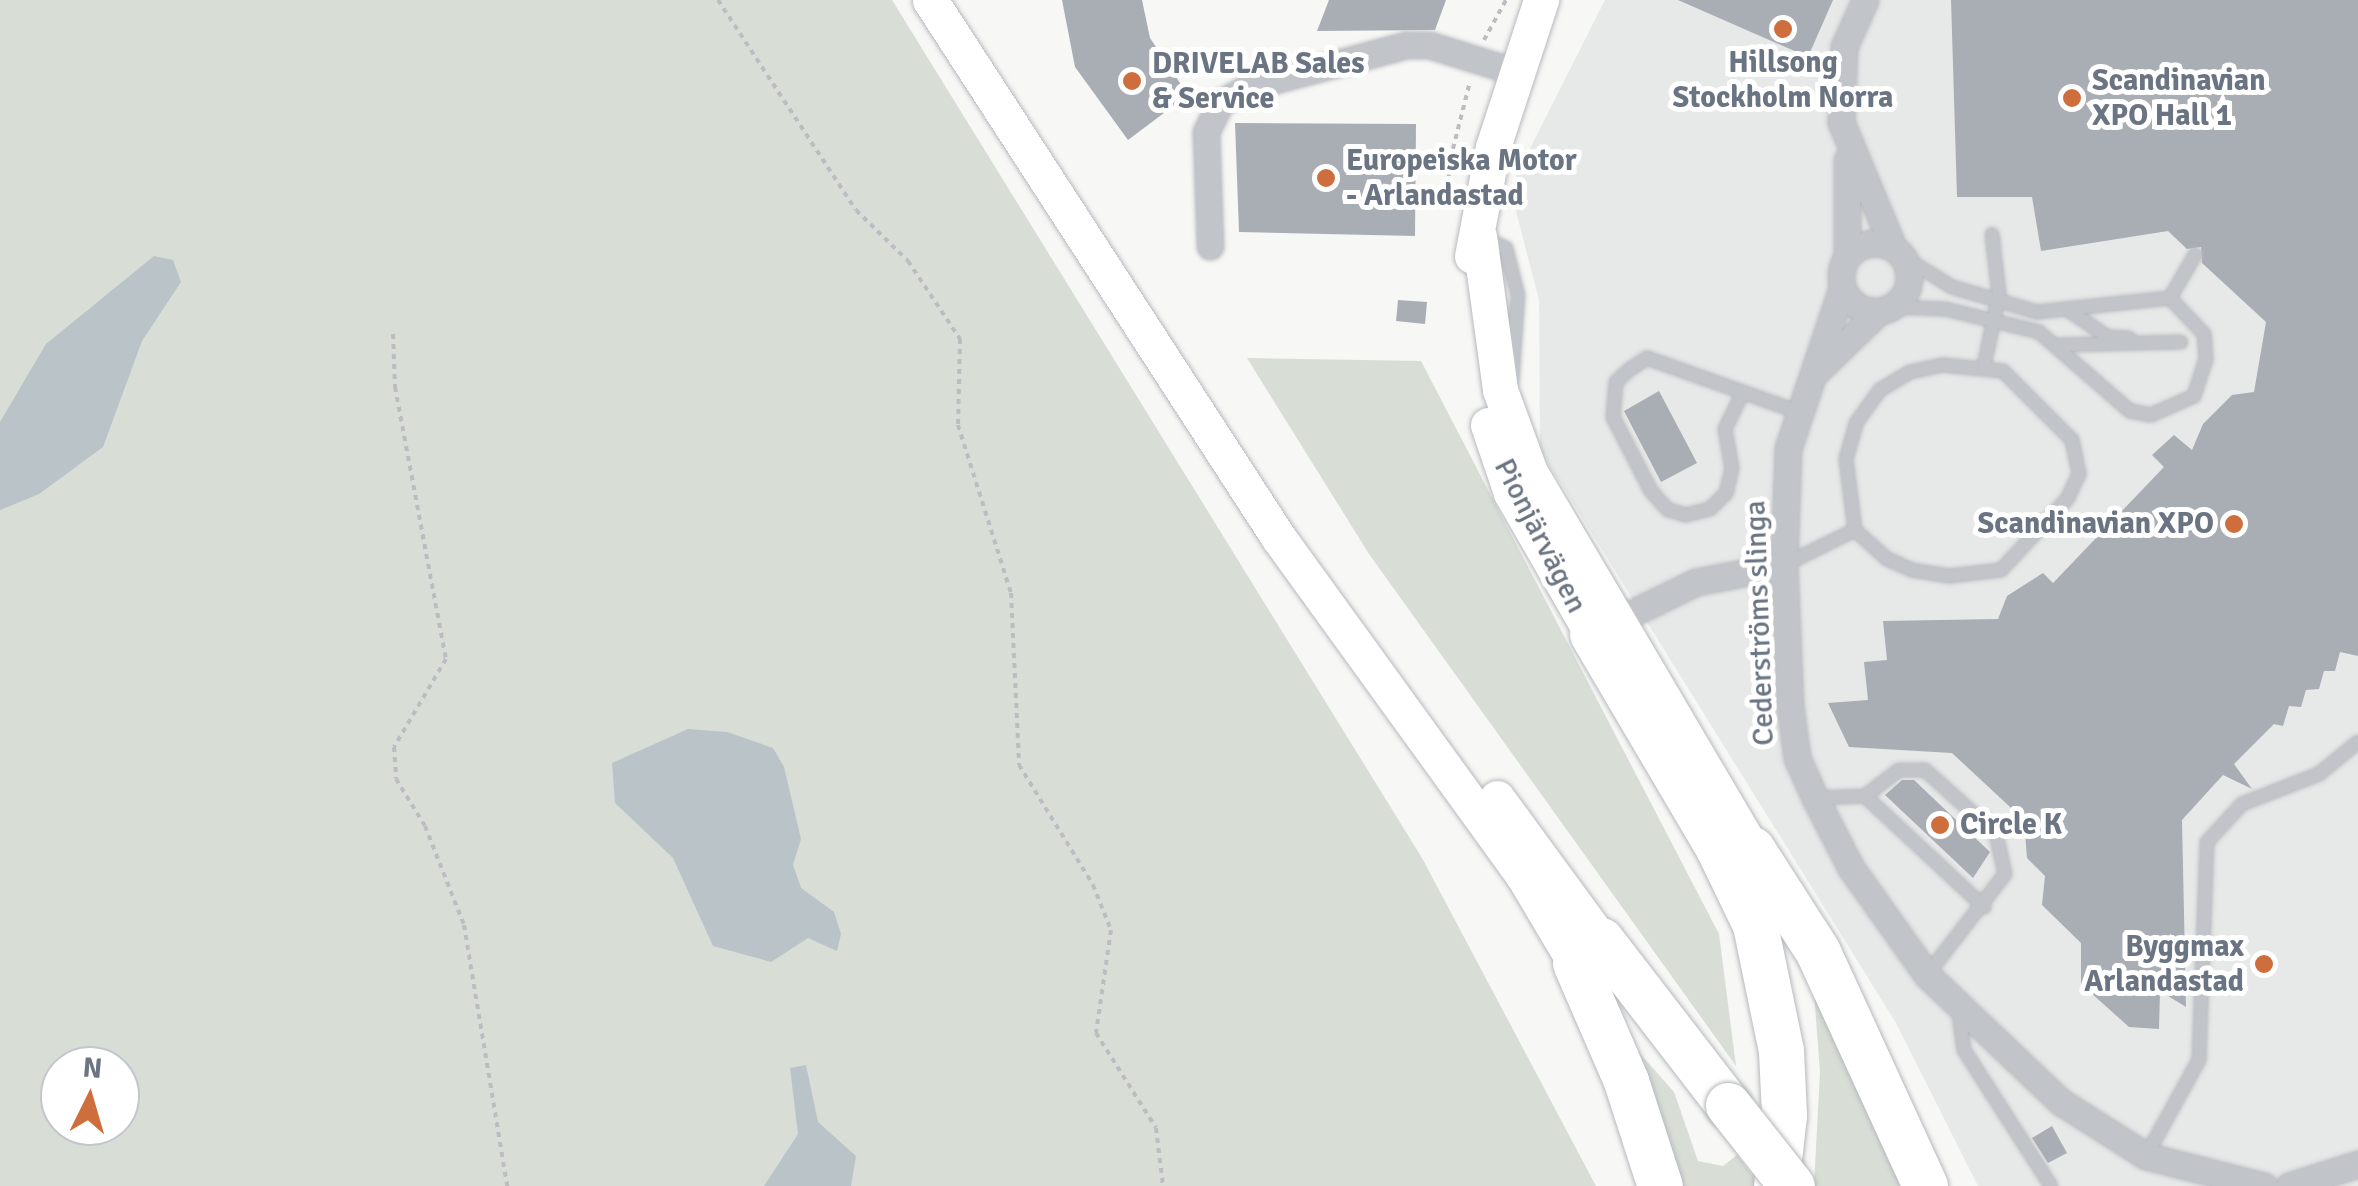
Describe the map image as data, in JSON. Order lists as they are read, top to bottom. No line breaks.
{"streets":{"main road":["Pionjärvägen"],"street":["Cederströms slinga"]},"crossings":[["Pionjärvägen","Cederströms slinga"]],"places":["Hillsong Stockholm Norra","DRIVELAB Sales & Service","Scandinavian XPO Hall 1","Europeiska Motor - Arlandastad","Scandinavian XPO","Circle K","Byggmax Arlandastad"],"north":"top"}
